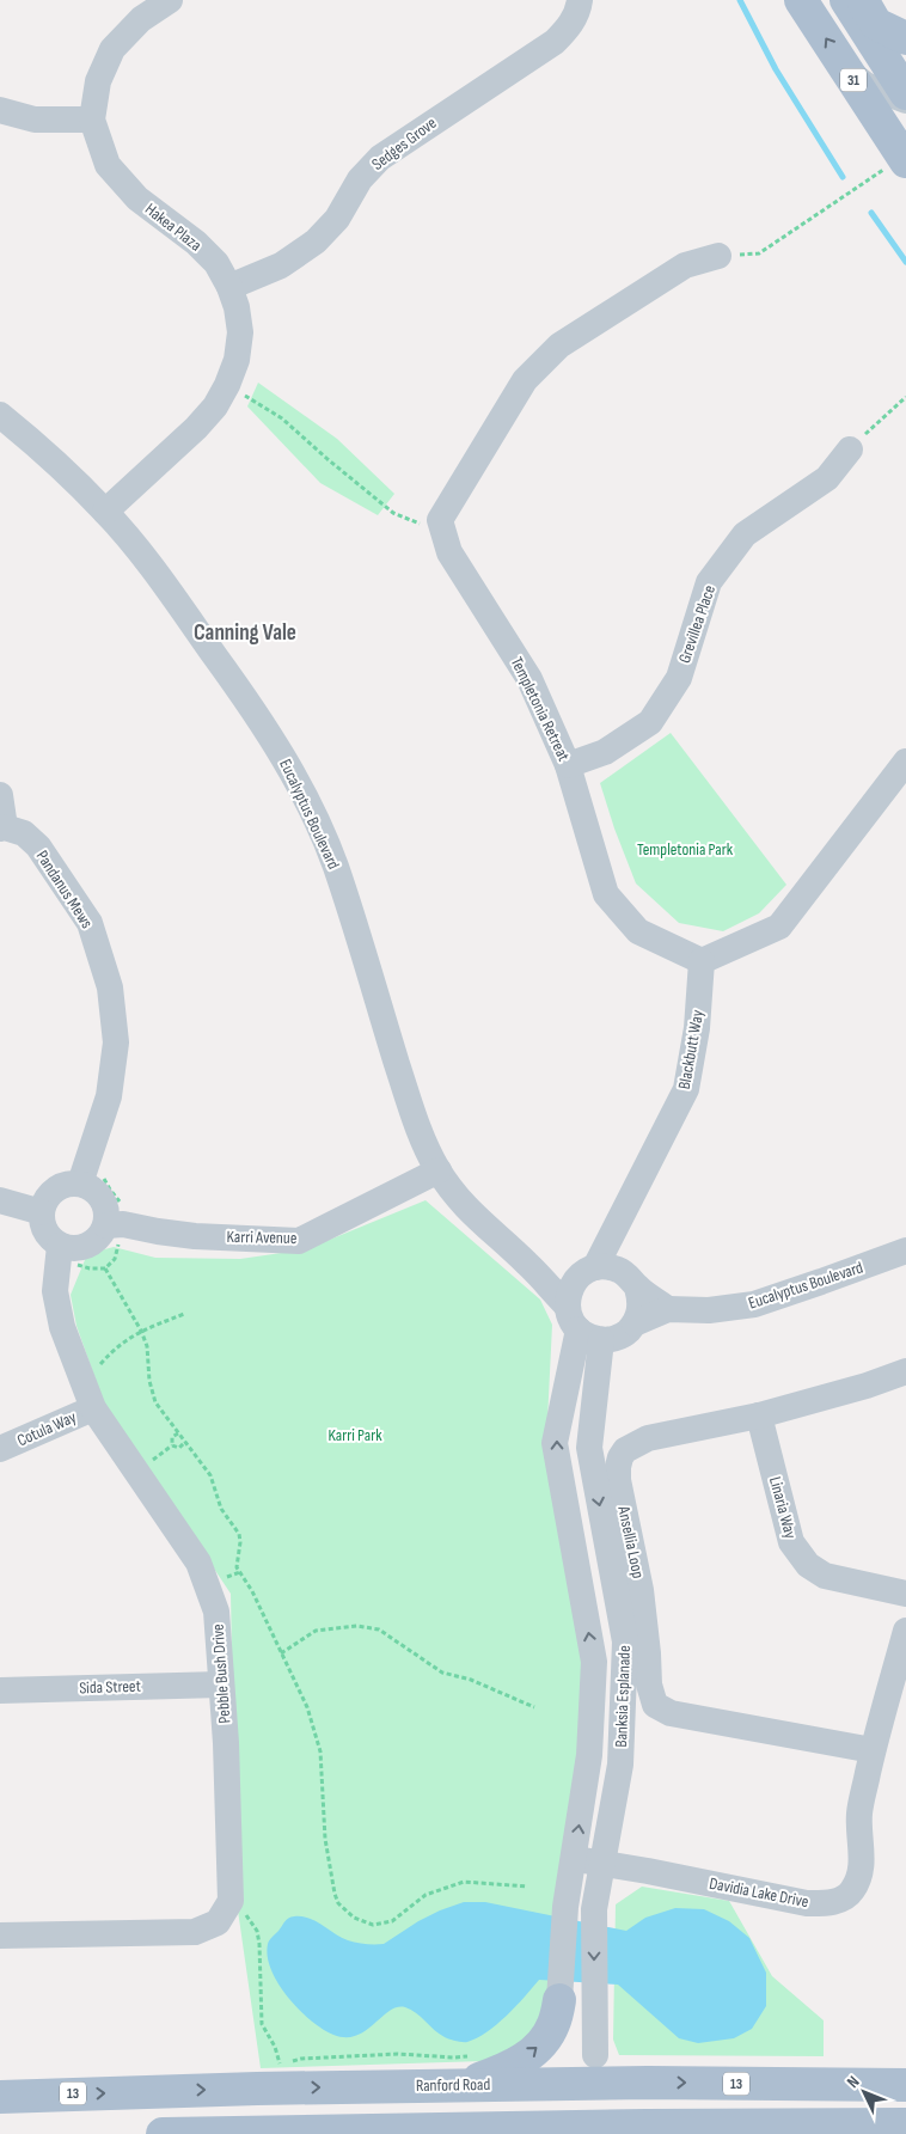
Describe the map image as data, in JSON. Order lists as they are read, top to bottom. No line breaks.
{"streets":{"main road":["31","13","Ranford Road"],"street":["Sedges Grove","Hakea Plaza","Grevillea Place","Templetonia Retreat","Eucalyptus Boulevard","Pandanus Mews","Blackbutt Way","Karri Avenue","Cotula Way","Linaria Way","Ansellia Loop","Pebble Bush Drive","Sida Street","Banksia Esplanade","Davidia Lake Drive"]},"crossings":[["Sedges Grove","Hakea Plaza"],["Hakea Plaza","Eucalyptus Boulevard"],["Grevillea Place","Templetonia Retreat"],["Templetonia Retreat","Blackbutt Way"],["Eucalyptus Boulevard","Blackbutt Way"],["Eucalyptus Boulevard","Karri Avenue"],["Eucalyptus Boulevard","Banksia Esplanade"],["Pandanus Mews","Karri Avenue"],["Pandanus Mews","Pebble Bush Drive"],["Blackbutt Way","Banksia Esplanade"],["Karri Avenue","Pebble Bush Drive"],["Cotula Way","Pebble Bush Drive"],["Linaria Way","Ansellia Loop"],["Ansellia Loop","Davidia Lake Drive"],["Pebble Bush Drive","Sida Street"],["Banksia Esplanade","Davidia Lake Drive"],["Banksia Esplanade","13"],["Banksia Esplanade","Ranford Road"],["13","Ranford Road"]],"districts":["Canning Vale"],"parks":["Templetonia Park","Karri Park"],"north":"top left"}
